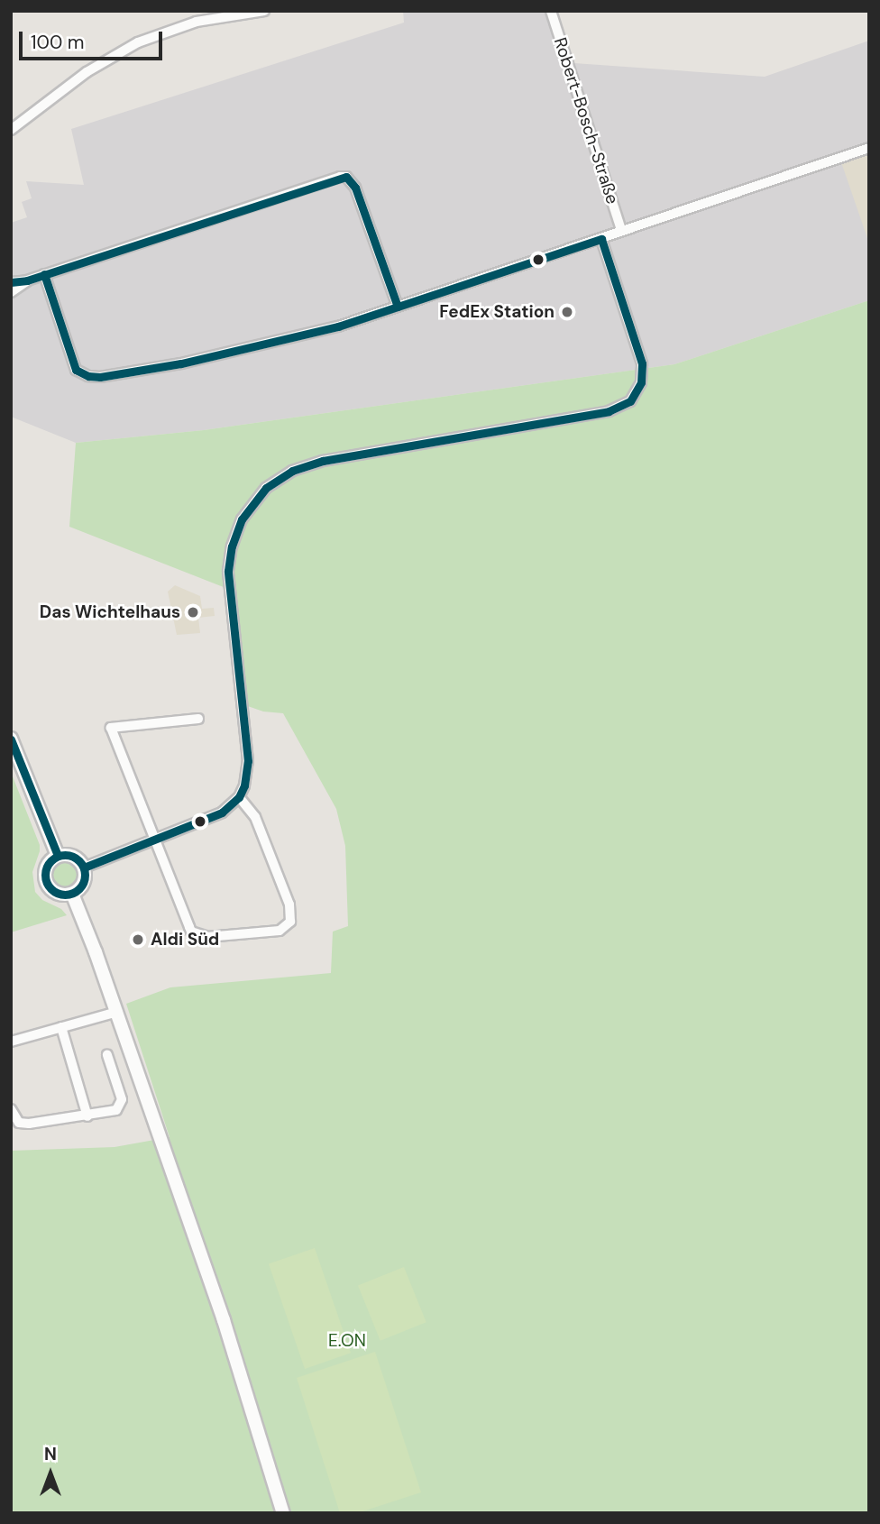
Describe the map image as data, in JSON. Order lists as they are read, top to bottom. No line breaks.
{"streets":{"street":["Robert-Bosch-Straße"]},"parks":["E.ON"],"places":["FedEx Station","Das Wichtelhaus","Aldi Süd"],"scale_bar":"100 m","north":"top"}
